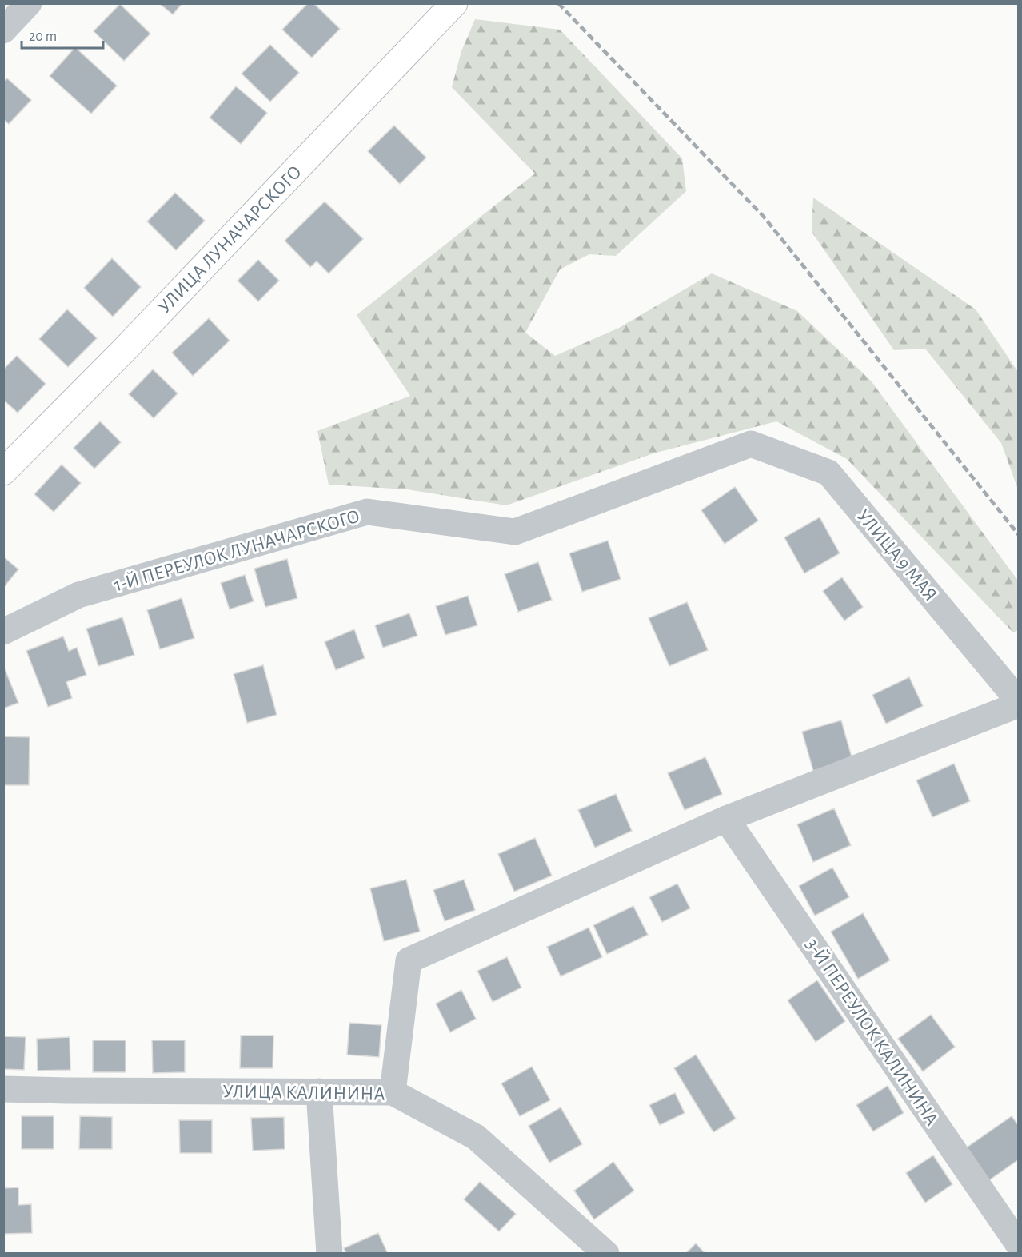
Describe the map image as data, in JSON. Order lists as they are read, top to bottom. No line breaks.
{"streets":{"main road":["УЛИЦА ЛУНАЧАРСКОГО"],"street":["1-Й ПЕРЕУЛОК ЛУНАЧАРСКОГО","УЛИЦА 9 МАЯ","3-Й ПЕРЕУЛОК КАЛИНИНА","УЛИЦА КАЛИНИНА"]},"crossings":[["1-Й ПЕРЕУЛОК ЛУНАЧАРСКОГО","УЛИЦА 9 МАЯ"]],"scale_bar":"20 m"}
